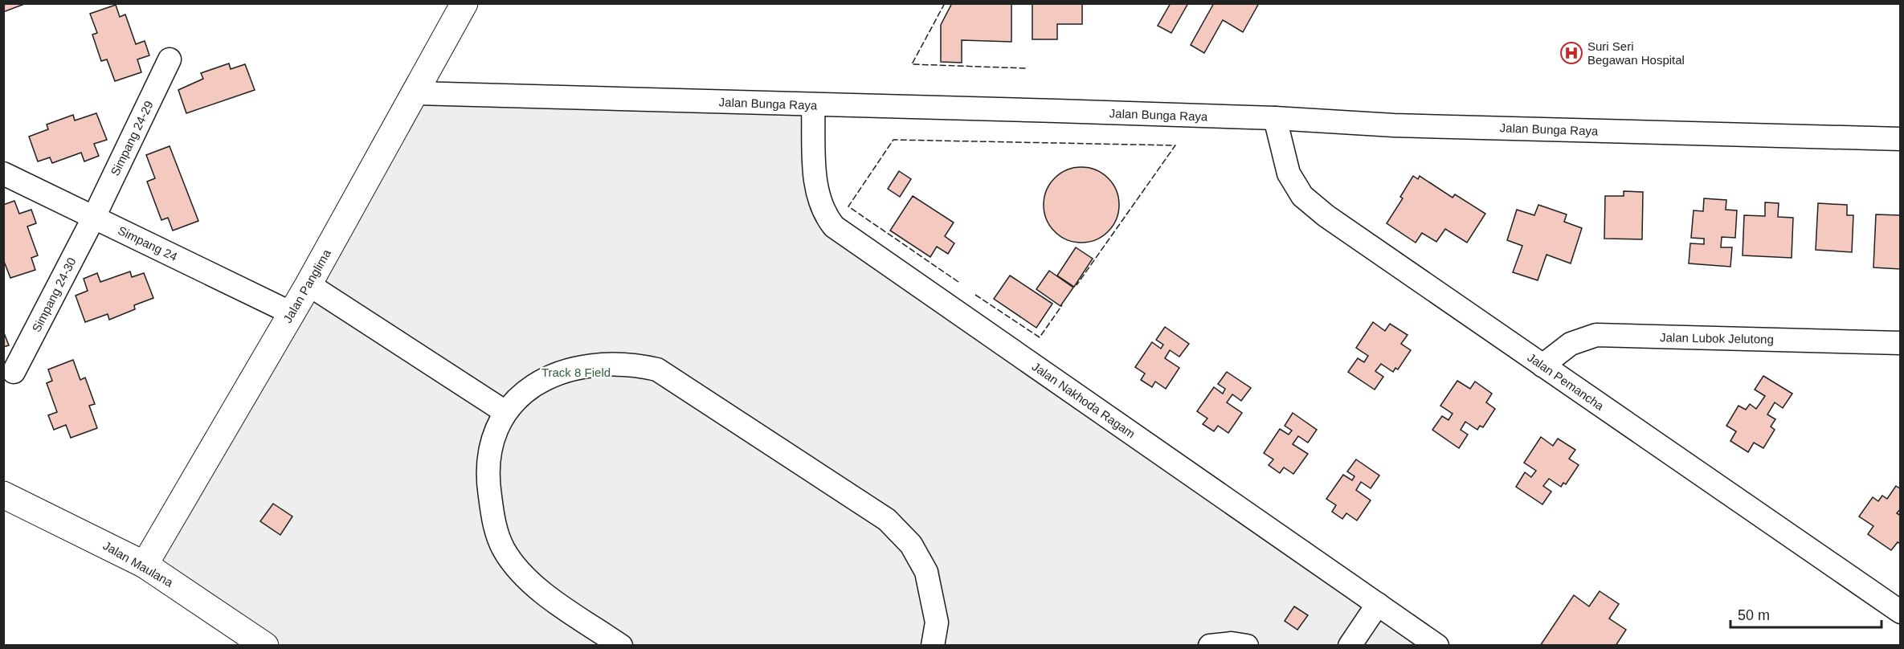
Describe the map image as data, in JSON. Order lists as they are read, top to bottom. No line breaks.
{"streets":{"main road":["Jalan Panglima","Jalan Maulana"],"street":["Jalan Bunga Raya","Simpang 24-29","Simpang 24","Simpang 24-30","Jalan Lubok Jelutong","Jalan Pemancha","Jalan Nakhoda Ragam"]},"crossings":[["Jalan Bunga Raya","Jalan Panglima"],["Jalan Bunga Raya","Jalan Pemancha"],["Jalan Bunga Raya","Jalan Nakhoda Ragam"],["Simpang 24-29","Simpang 24"],["Simpang 24-29","Simpang 24-30"],["Simpang 24","Jalan Panglima"],["Simpang 24","Simpang 24-30"],["Jalan Panglima","Jalan Maulana"],["Jalan Lubok Jelutong","Jalan Pemancha"]],"parks":["Track 8 Field"],"places":{"hospital":["Suri Seri Begawan Hospital"]},"scale_bar":"50 m"}
